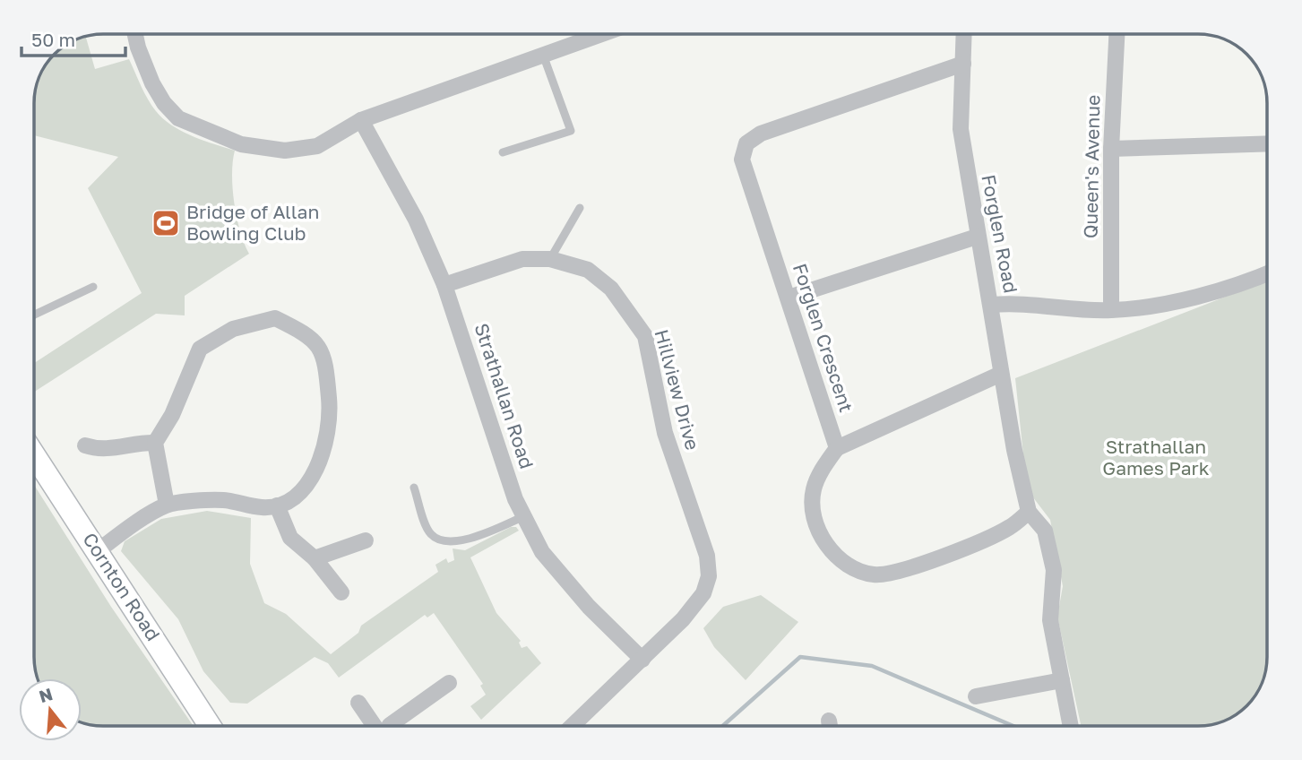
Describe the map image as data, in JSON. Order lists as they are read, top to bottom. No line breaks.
{"streets":{"main road":["Cornton Road"],"street":["Queen's Avenue","Forglen Road","Forglen Crescent","Hillview Drive","Strathallan Road"]},"crossings":[["Forglen Road","Forglen Crescent"],["Hillview Drive","Strathallan Road"]],"parks":["Strathallan Games Park"],"places":{"sports":["Bridge of Allan Bowling Club"]},"scale_bar":"50 m","north":"top"}
